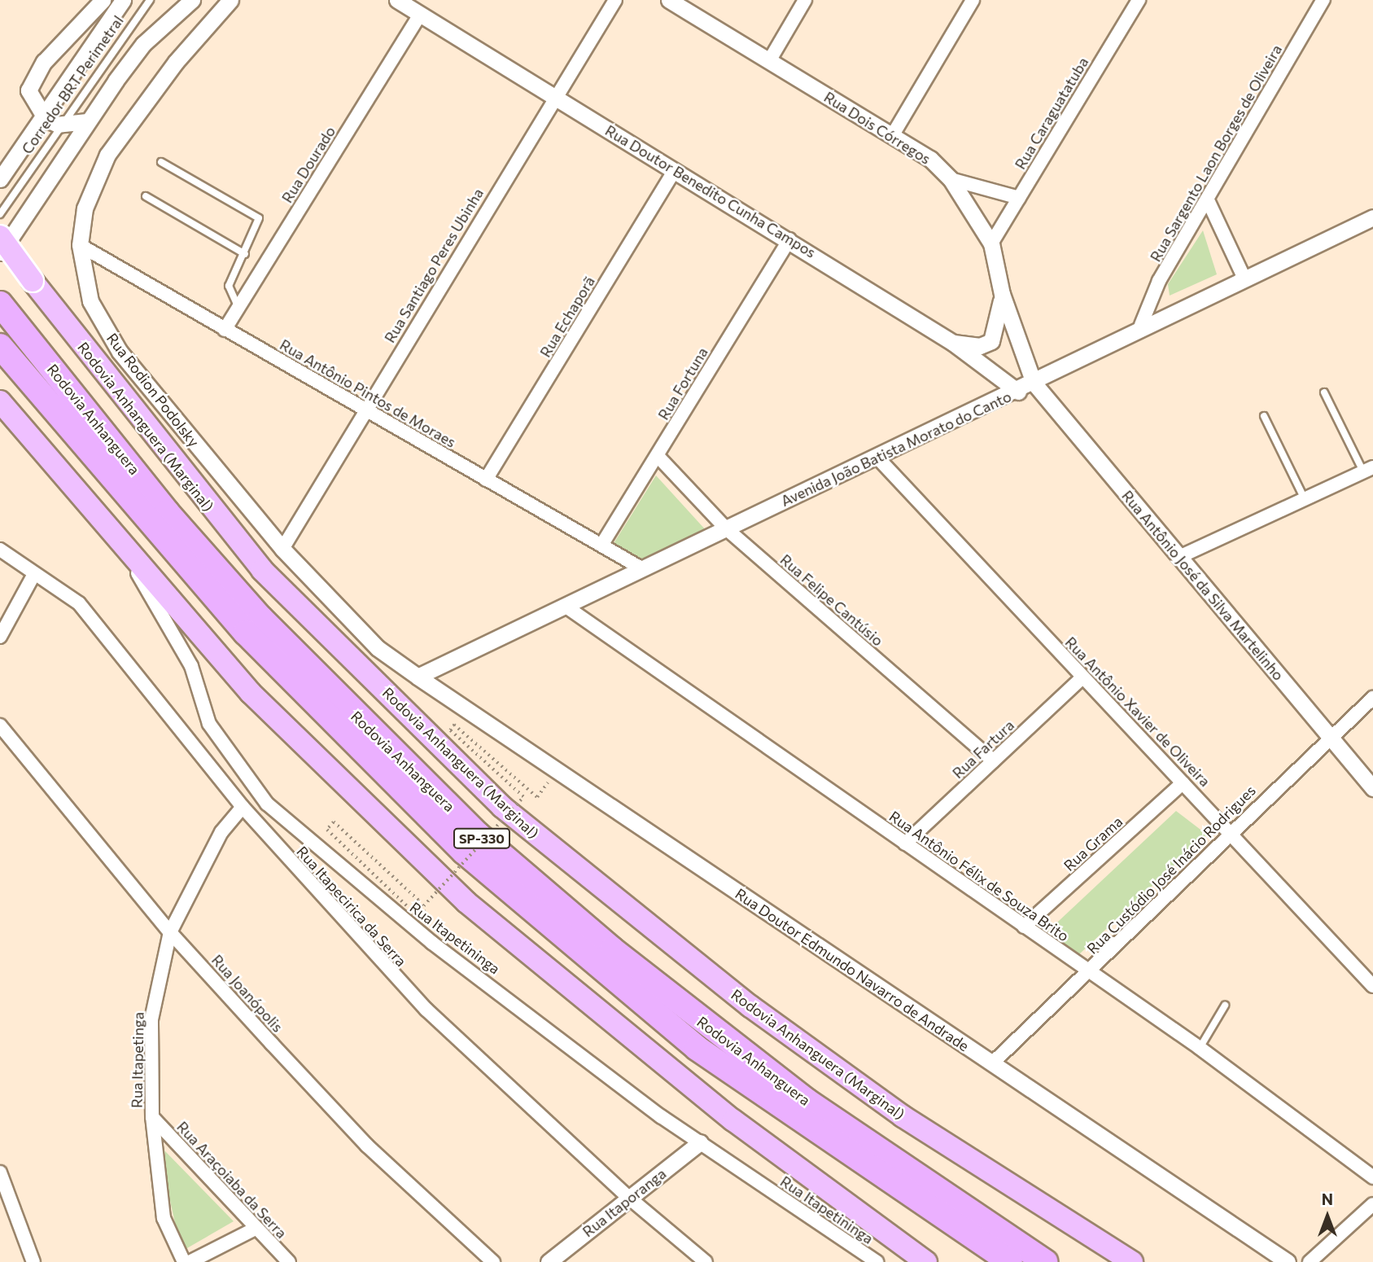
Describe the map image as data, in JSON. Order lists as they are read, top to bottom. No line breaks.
{"streets":{"highway":["Rodovia Anhanguera","Rodovia Anhanguera (Marginal)","SP-330"],"street":["Rua Caraguatatuba","Rua Dois Córregos","Rua Sargento Laon Borges de Oliveira","Rua Dourado","Rua Doutor Benedito Cunha Campos","Rua Santiago Peres Ubinha","Rua Echaporã","Rua Fortuna","Rua Rodion Podolsky","Rua Antônio Pintos de Moraes","Avenida João Batista Morato do Canto","Rua Antônio José da Silva Martelinho","Rua Felipe Cantúsio","Rua Antônio Xavier de Oliveira","Rua Fartura","Rua Grama","Rua Custódio José Inácio Rodrigues","Rua Antônio Félix de Souza Brito","Rua Itapecirica da Serra","Rua Itapetininga","Rua Doutor Edmundo Navarro de Andrade","Rua Joanópolis","Rua Itapetinga","Rua Araçoiaba da Serra","Rua Itaporanga"],"lane":["Corredor BRT Perimetral"]},"crossings":[["Rua Caraguatatuba","Rua Dois Córregos"],["Rua Dois Córregos","Avenida João Batista Morato do Canto"],["Rua Dois Córregos","Rua Antônio José da Silva Martelinho"],["Rua Sargento Laon Borges de Oliveira","Avenida João Batista Morato do Canto"],["Rua Dourado","Rua Doutor Benedito Cunha Campos"],["Rua Dourado","Rua Antônio Pintos de Moraes"],["Rua Doutor Benedito Cunha Campos","Rua Santiago Peres Ubinha"],["Rua Doutor Benedito Cunha Campos","Rua Echaporã"],["Rua Doutor Benedito Cunha Campos","Rua Fortuna"],["Rua Doutor Benedito Cunha Campos","Avenida João Batista Morato do Canto"],["Rua Santiago Peres Ubinha","Rua Rodion Podolsky"],["Rua Santiago Peres Ubinha","Rua Antônio Pintos de Moraes"],["Rua Echaporã","Rua Antônio Pintos de Moraes"],["Rua Fortuna","Rua Antônio Pintos de Moraes"],["Rua Fortuna","Rua Felipe Cantúsio"],["Rua Rodion Podolsky","Rua Antônio Pintos de Moraes"],["Rua Rodion Podolsky","Avenida João Batista Morato do Canto"],["Rua Rodion Podolsky","Rua Doutor Edmundo Navarro de Andrade"],["Rua Antônio Pintos de Moraes","Avenida João Batista Morato do Canto"],["Avenida João Batista Morato do Canto","Rua Antônio José da Silva Martelinho"],["Avenida João Batista Morato do Canto","Rua Felipe Cantúsio"],["Avenida João Batista Morato do Canto","Rua Antônio Xavier de Oliveira"],["Avenida João Batista Morato do Canto","Rua Antônio Félix de Souza Brito"],["Avenida João Batista Morato do Canto","Rua Doutor Edmundo Navarro de Andrade"],["Rua Antônio José da Silva Martelinho","Rua Custódio José Inácio Rodrigues"],["Rua Felipe Cantúsio","Rua Fartura"],["Rua Antônio Xavier de Oliveira","Rua Fartura"],["Rua Antônio Xavier de Oliveira","Rua Grama"],["Rua Antônio Xavier de Oliveira","Rua Custódio José Inácio Rodrigues"],["Rua Fartura","Rua Antônio Félix de Souza Brito"],["Rua Grama","Rua Antônio Félix de Souza Brito"],["Rua Custódio José Inácio Rodrigues","Rua Antônio Félix de Souza Brito"],["Rua Custódio José Inácio Rodrigues","Rua Doutor Edmundo Navarro de Andrade"],["Rua Itapecirica da Serra","Rua Itapetinga"],["Rua Itapecirica da Serra","Rua Itaporanga"],["Rua Itapetininga","Rua Itaporanga"],["Rua Joanópolis","Rua Itapetinga"],["Rua Itapetinga","Rua Araçoiaba da Serra"]],"north":"top"}
